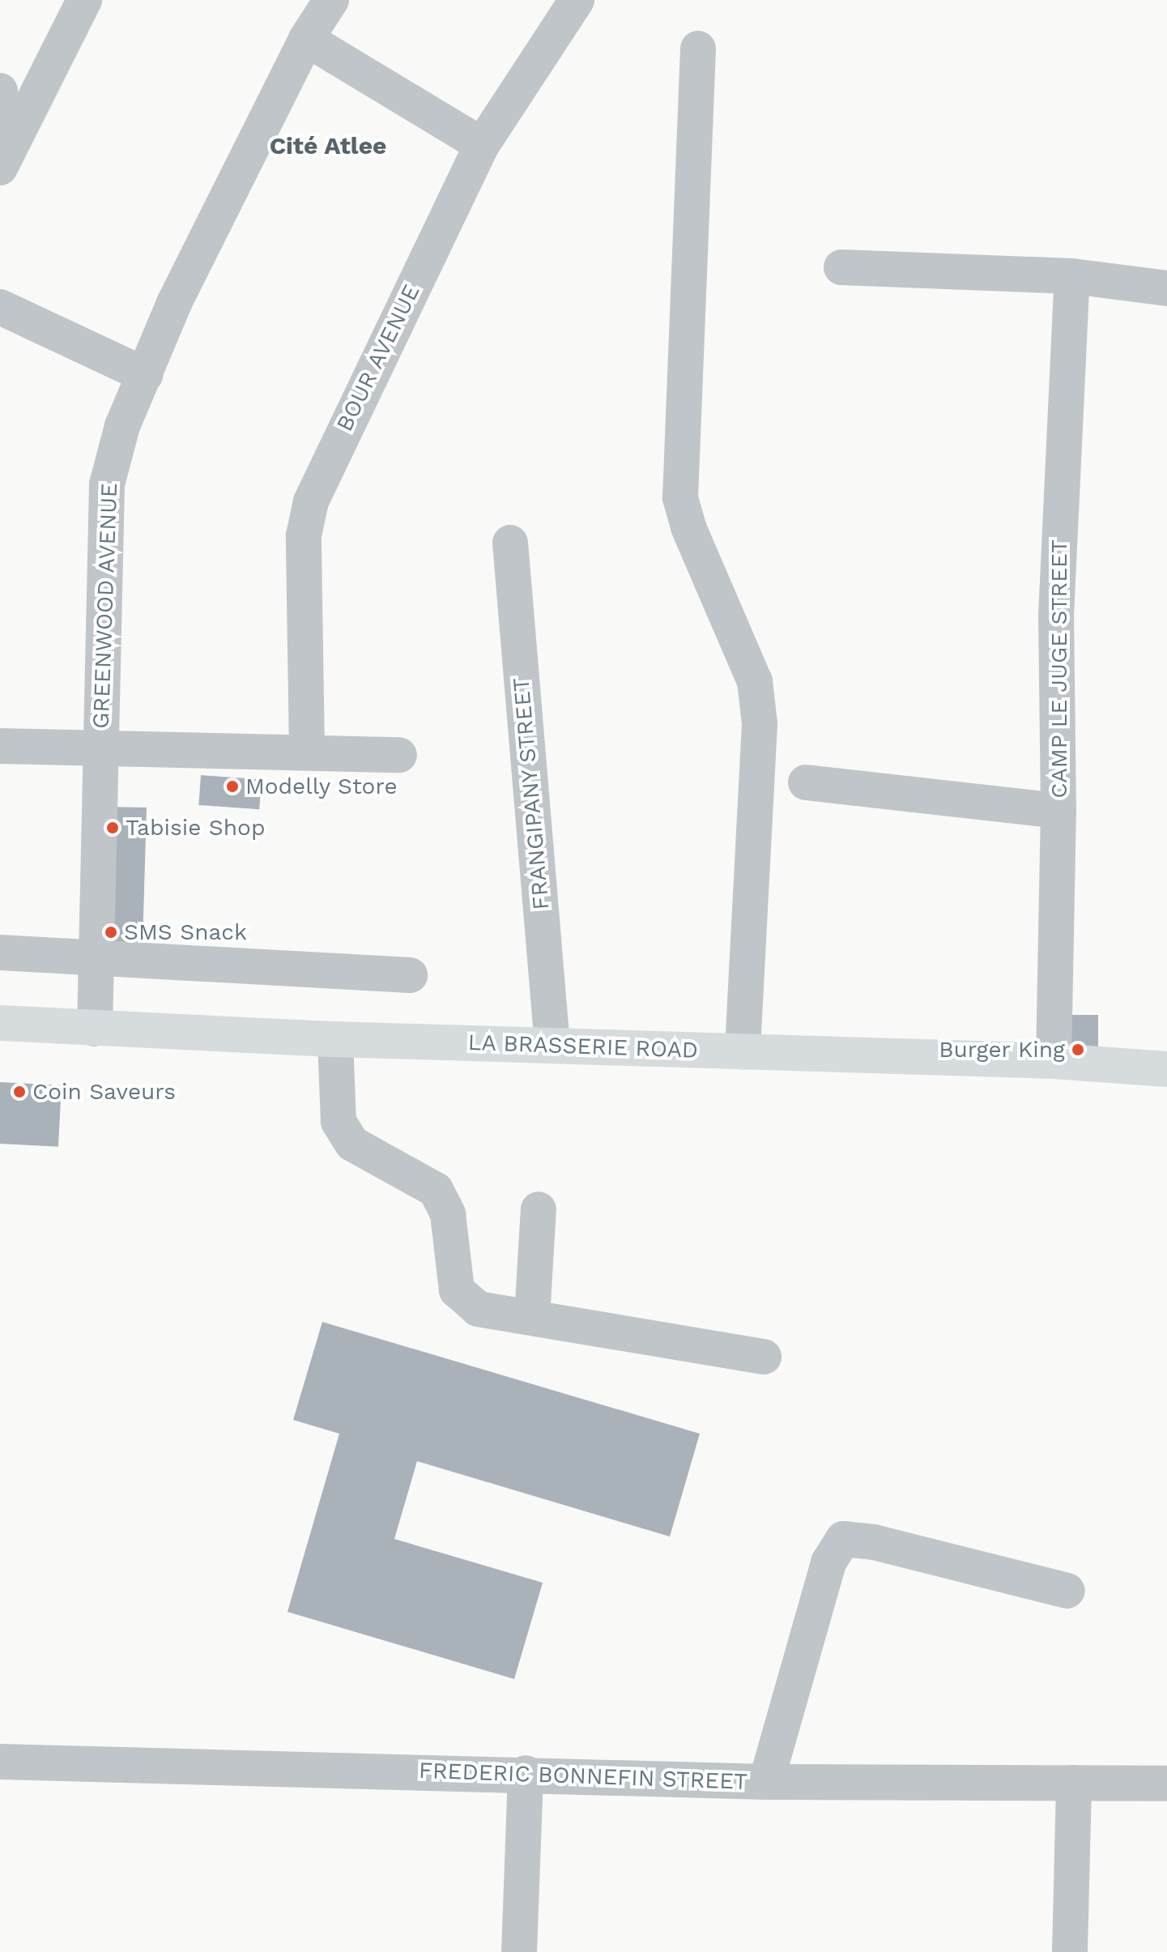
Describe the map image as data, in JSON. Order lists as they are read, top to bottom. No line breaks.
{"streets":{"main road":["LA BRASSERIE ROAD"],"street":["BOUR AVENUE","GREENWOOD AVENUE","CAMP LE JUGE STREET","FRANGIPANY STREET","FREDERIC BONNEFIN STREET"]},"crossings":[["GREENWOOD AVENUE","LA BRASSERIE ROAD"],["CAMP LE JUGE STREET","LA BRASSERIE ROAD"],["FRANGIPANY STREET","LA BRASSERIE ROAD"]],"districts":["Cité Atlee"],"places":["Modelly Store","Tabisie Shop","SMS Snack","Burger King","Coin Saveurs"]}
